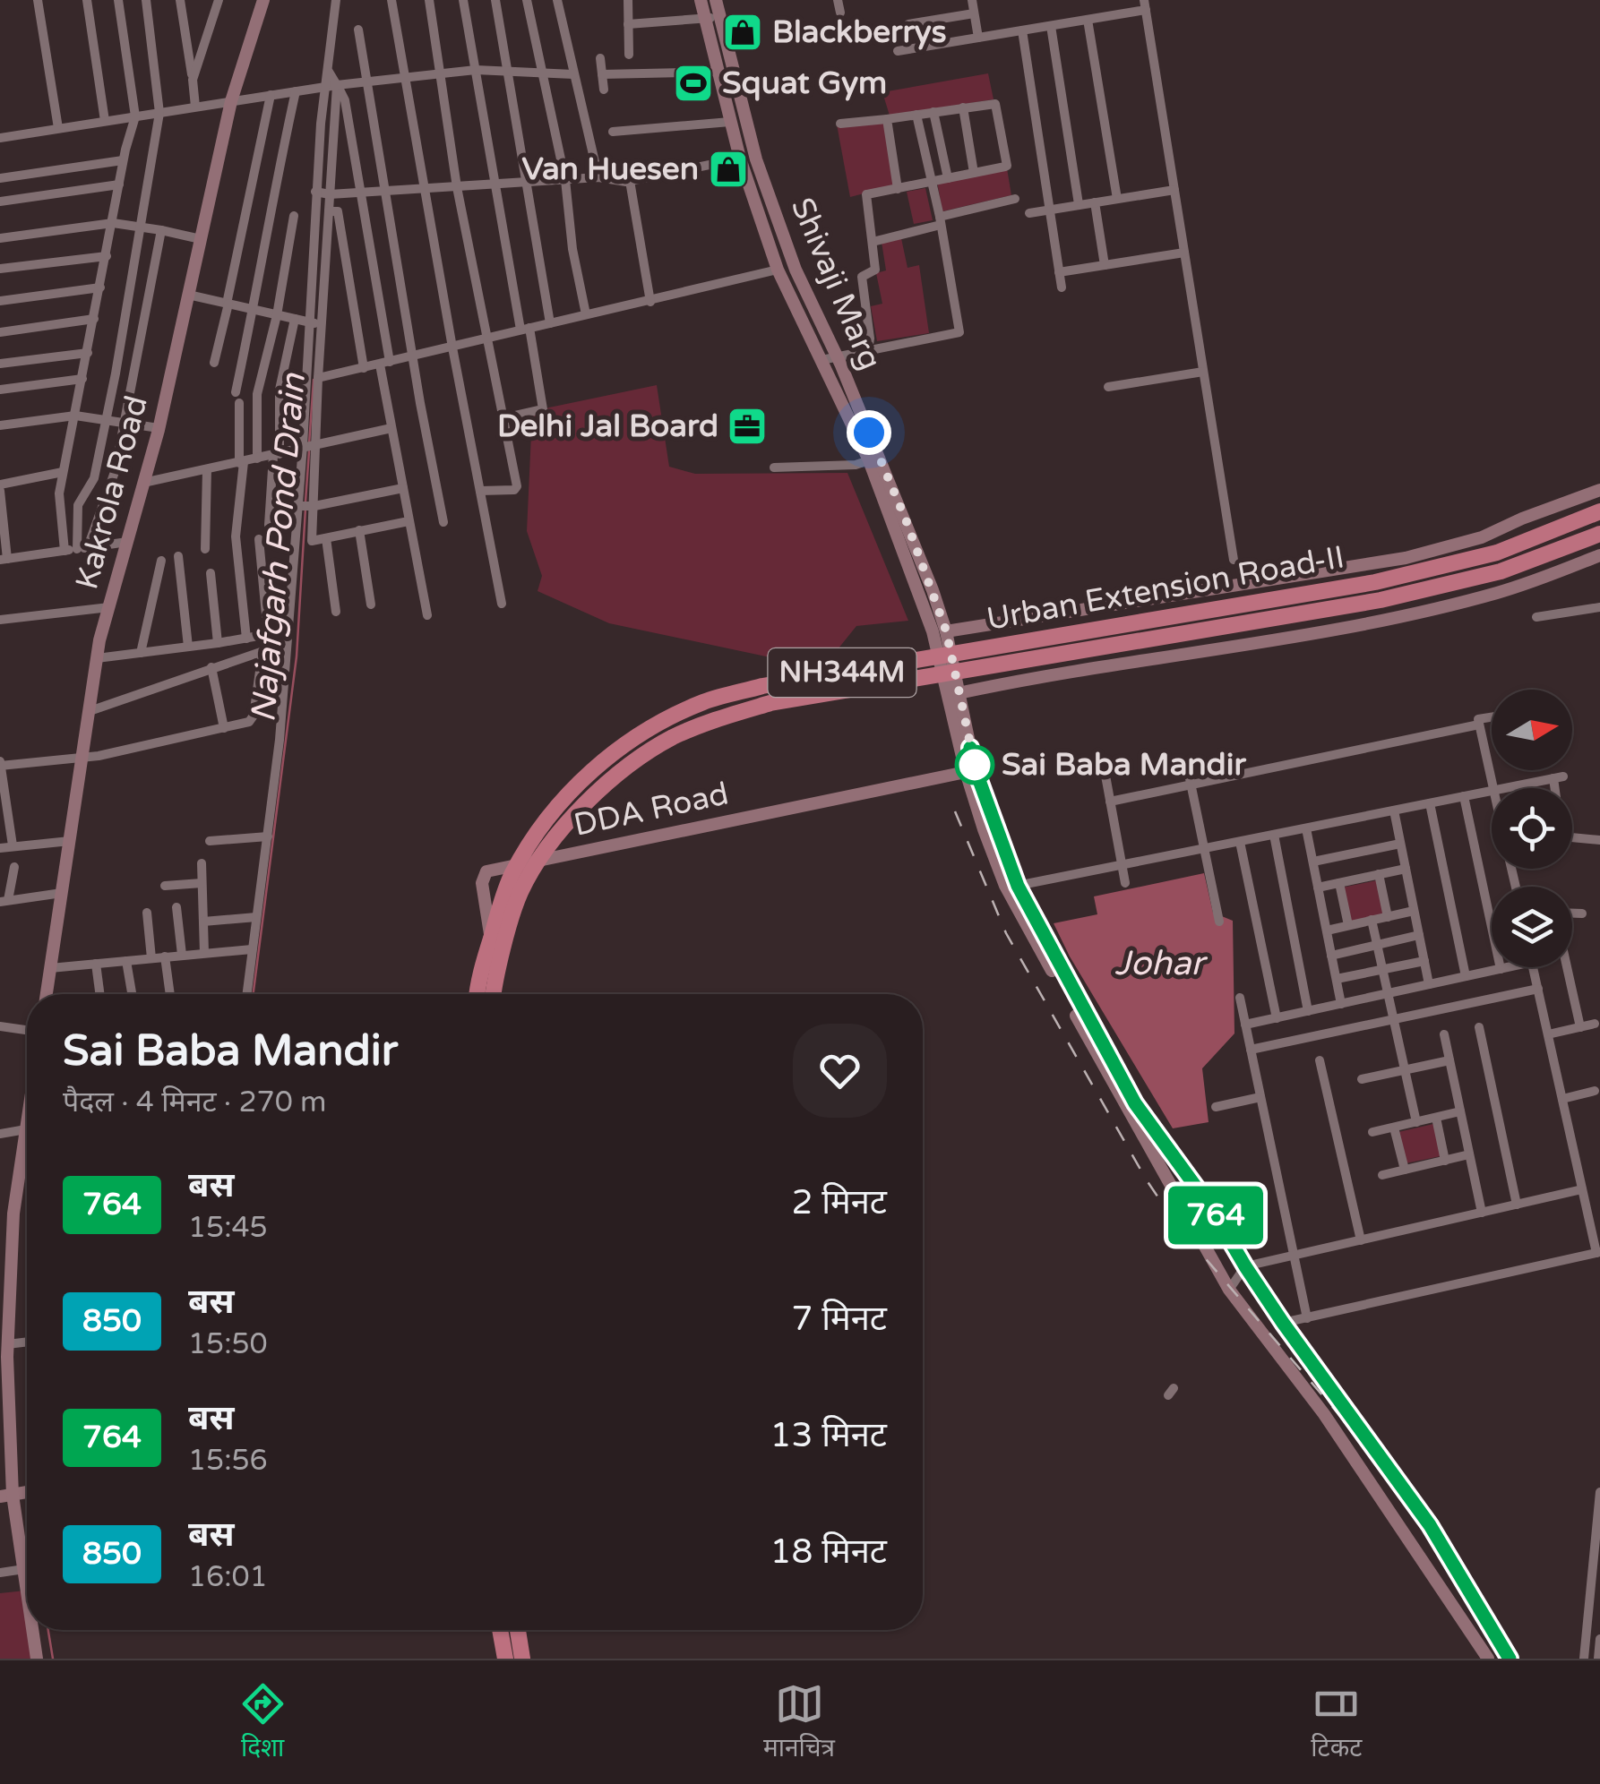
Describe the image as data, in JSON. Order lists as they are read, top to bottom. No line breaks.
{"streets":{"highway":["Urban Extension Road-II","NH344M"],"main road":["Shivaji Marg","Kakrola Road","DDA Road"]},"crossings":[["Shivaji Marg","DDA Road"]],"water":["Najafgarh Pond Drain","Johar"],"places":{"shop":["Blackberrys","Van Huesen"],"sports":["Squat Gym"],"office":["Delhi Jal Board"],"other":["Sai Baba Mandir"]},"lines":["bus line 764"],"north":"right","page":{"on_map":"764","heading":["Sai Baba Mandir","पैदल · 4 मिनट · 270 m"],"list":[{"mark":"764","name":"बस","note":"15:45","value":"2 मिनट"},{"mark":"850","name":"बस","note":"15:50","value":"7 मिनट"},{"mark":"764","name":"बस","note":"15:56","value":"13 मिनट"},{"mark":"850","name":"बस","note":"16:01","value":"18 मिनट"}],"tabs":["दिशा","मानचित्र","टिकट"]}}
